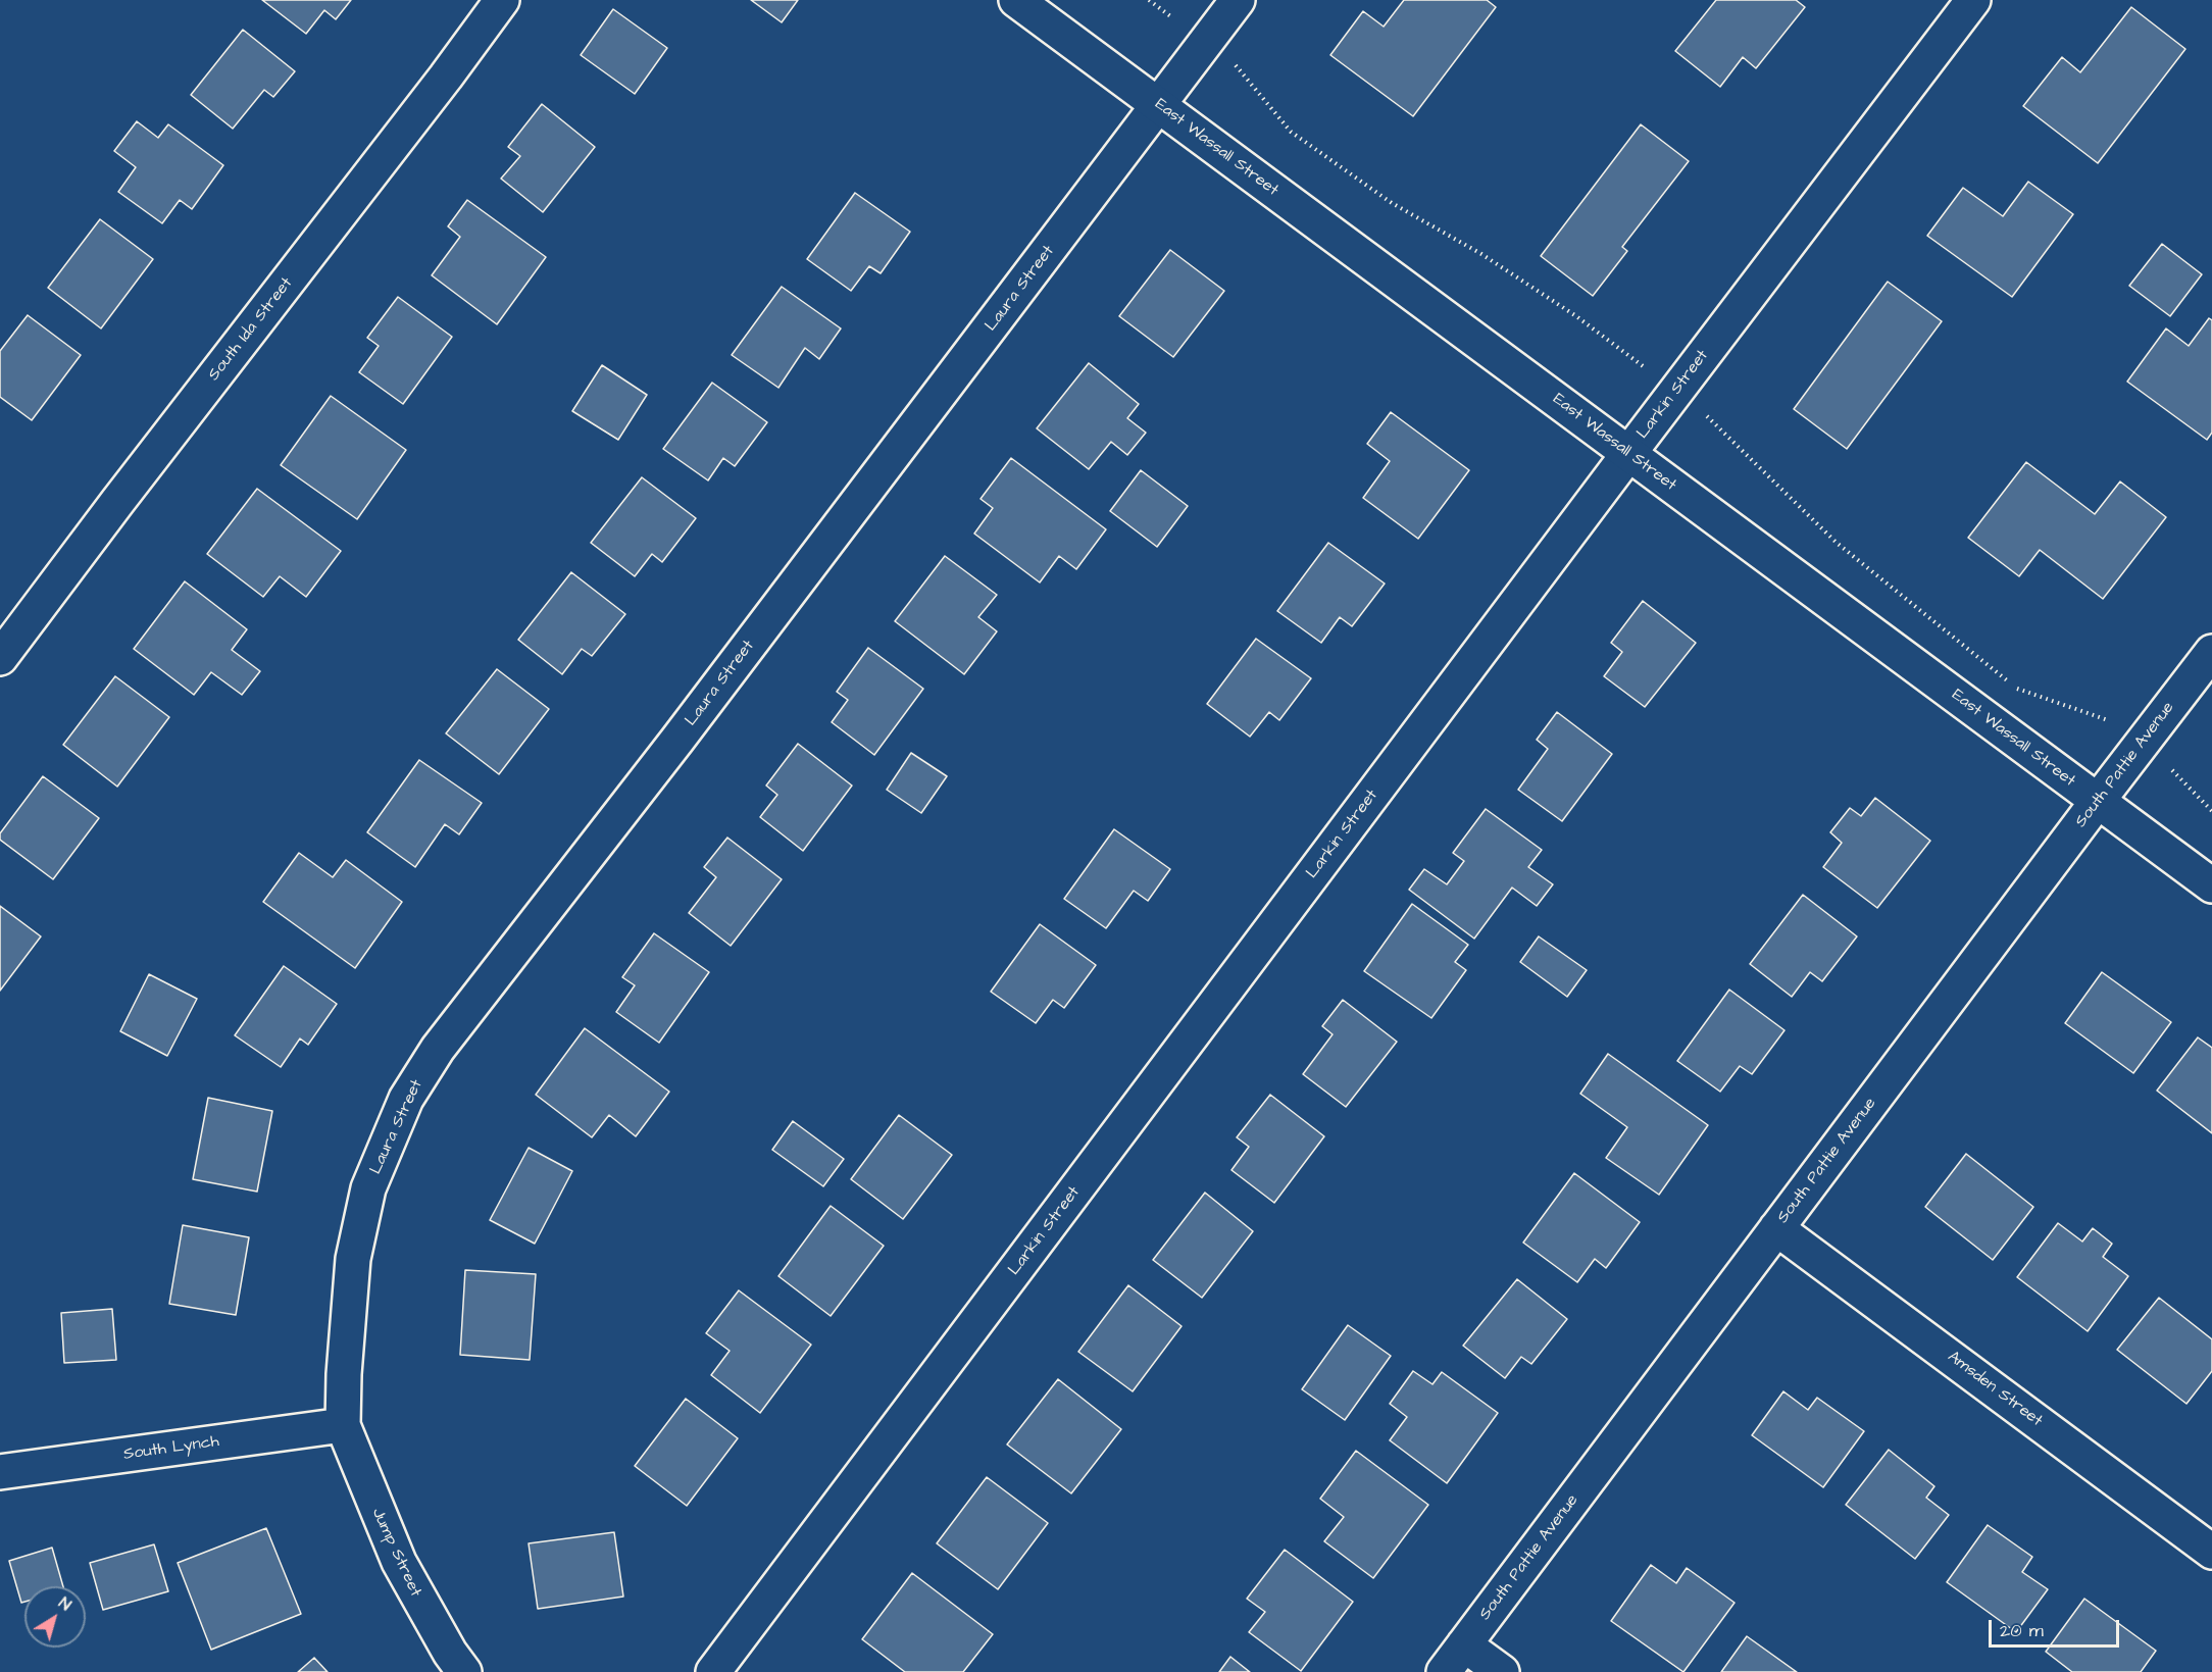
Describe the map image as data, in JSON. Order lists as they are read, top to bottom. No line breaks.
{"streets":{"street":["East Wassall Street","Laura Street","South Ida Street","Larkin Street","South Pattie Avenue","Amsden Street","South Lynch","Jump Street"]},"crossings":[["East Wassall Street","Laura Street"],["East Wassall Street","Larkin Street"],["East Wassall Street","South Pattie Avenue"],["Laura Street","South Lynch"],["Laura Street","Jump Street"],["South Pattie Avenue","Amsden Street"],["South Lynch","Jump Street"]],"scale_bar":"20 m","north":"top right"}
